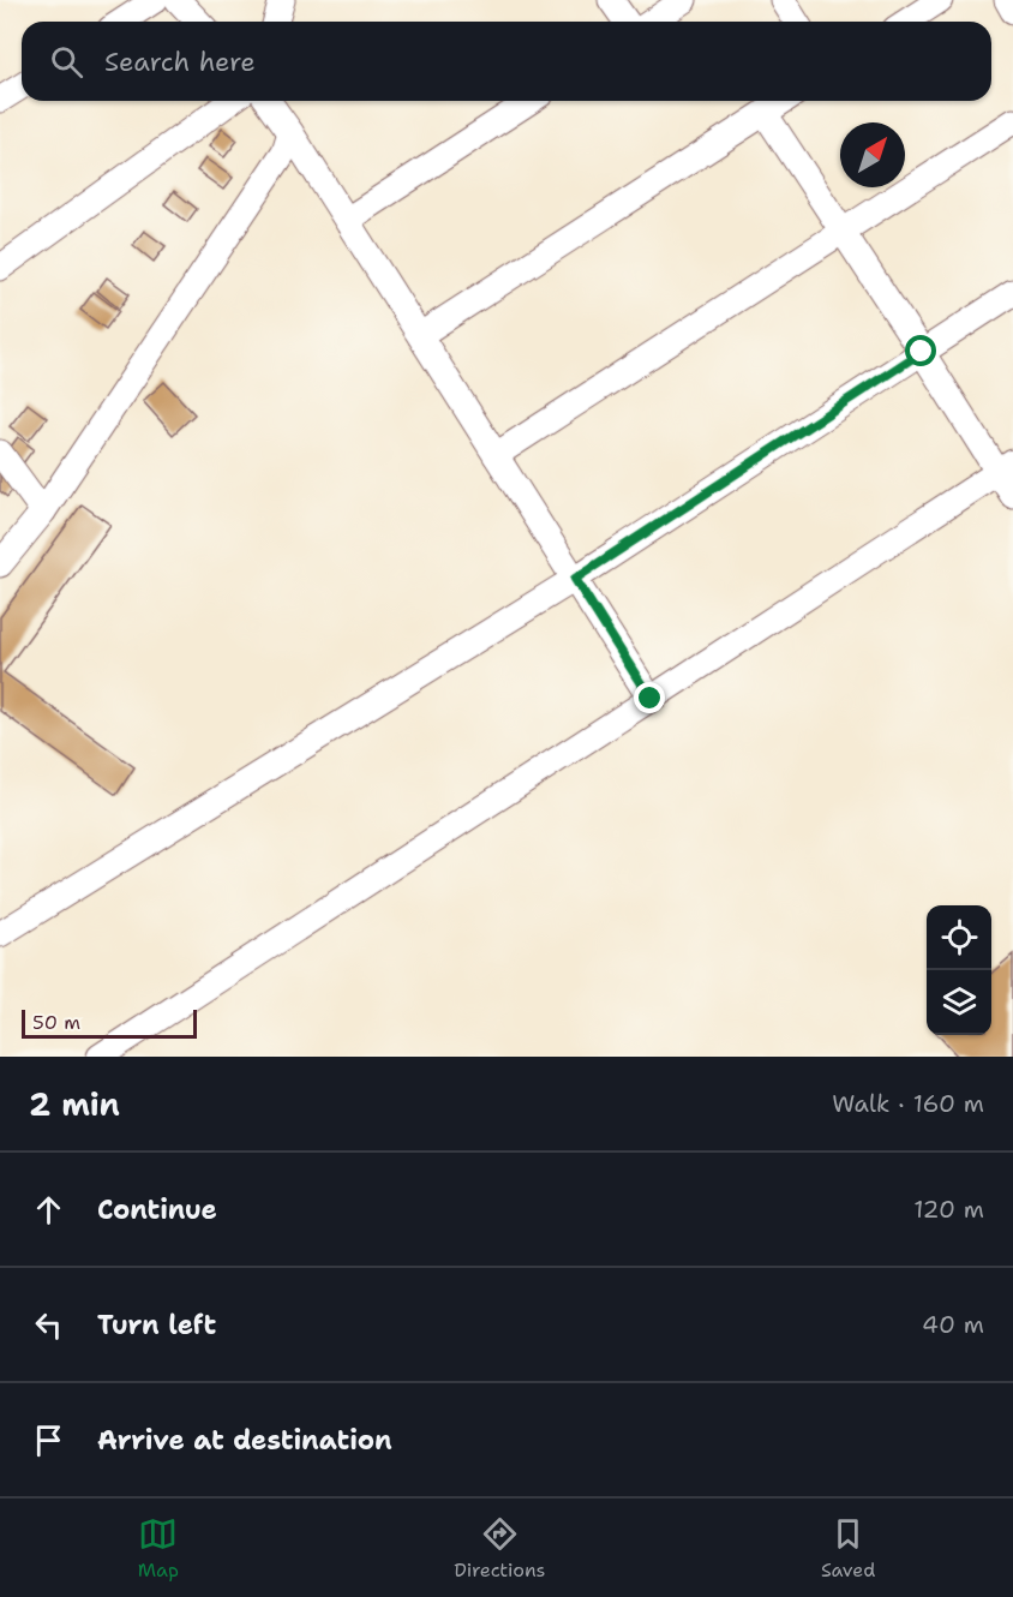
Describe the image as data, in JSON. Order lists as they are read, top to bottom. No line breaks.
{"scale_bar":"50 m","north":"top right","page":{"search":"Search here","scale":"50 m","heading":["2 min","Walk · 160 m"],"list":[["Continue","120 m"],["Turn left","40 m"],"Arrive at destination"],"nav":["Map","Directions","Saved"]}}
